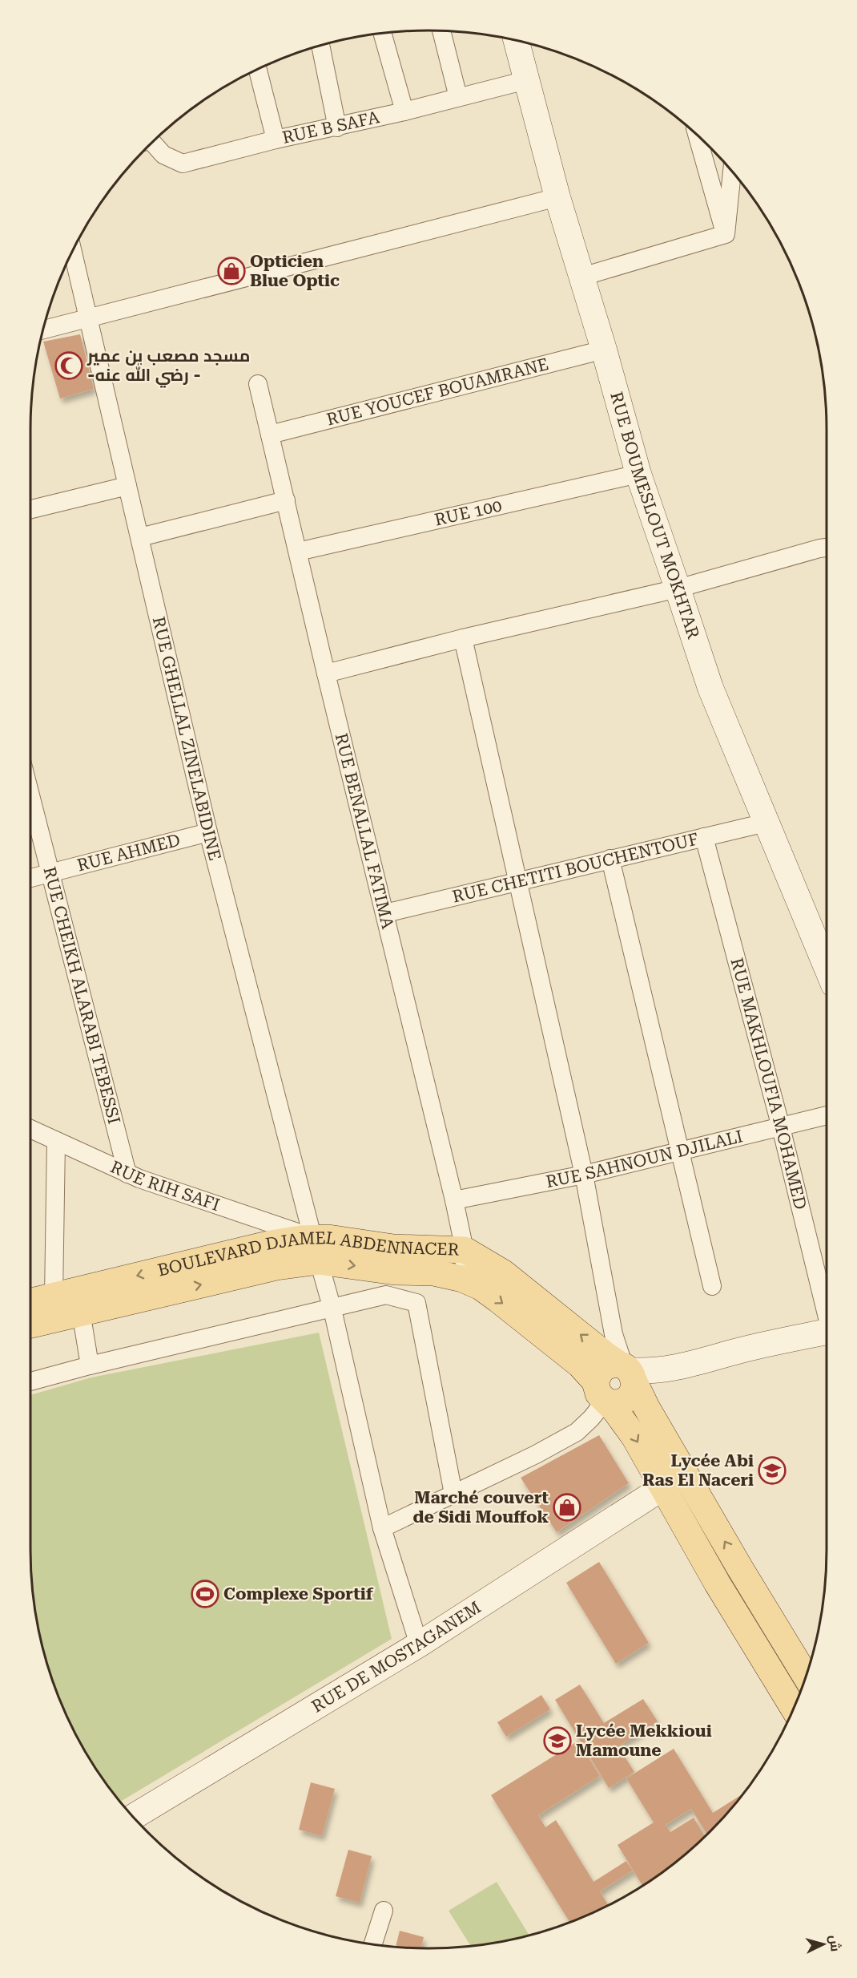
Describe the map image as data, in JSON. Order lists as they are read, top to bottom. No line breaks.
{"streets":{"main road":["BOULEVARD DJAMEL ABDENNACER"],"street":["RUE B SAFA","RUE YOUCEF BOUAMRANE","RUE 100","RUE BOUMESLOUT MOKHTAR","RUE GHELLAL ZINELABIDINE","RUE BENALLAL FATIMA","RUE AHMED","RUE CHETITI BOUCHENTOUF","RUE CHEIKH ALARABI TEBESSI","RUE MAKHLOUFIA MOHAMED","RUE SAHNOUN DJILALI","RUE RIH SAFI","RUE DE MOSTAGANEM"]},"crossings":[["RUE B SAFA","RUE BOUMESLOUT MOKHTAR"],["RUE YOUCEF BOUAMRANE","RUE BOUMESLOUT MOKHTAR"],["RUE YOUCEF BOUAMRANE","RUE BENALLAL FATIMA"],["RUE 100","RUE BOUMESLOUT MOKHTAR"],["RUE 100","RUE BENALLAL FATIMA"],["RUE BOUMESLOUT MOKHTAR","RUE CHETITI BOUCHENTOUF"],["RUE GHELLAL ZINELABIDINE","RUE AHMED"],["RUE GHELLAL ZINELABIDINE","RUE RIH SAFI"],["RUE GHELLAL ZINELABIDINE","BOULEVARD DJAMEL ABDENNACER"],["RUE GHELLAL ZINELABIDINE","RUE DE MOSTAGANEM"],["RUE BENALLAL FATIMA","RUE CHETITI BOUCHENTOUF"],["RUE BENALLAL FATIMA","RUE SAHNOUN DJILALI"],["RUE BENALLAL FATIMA","BOULEVARD DJAMEL ABDENNACER"],["RUE AHMED","RUE CHEIKH ALARABI TEBESSI"],["RUE CHETITI BOUCHENTOUF","RUE MAKHLOUFIA MOHAMED"],["RUE CHEIKH ALARABI TEBESSI","RUE RIH SAFI"],["RUE MAKHLOUFIA MOHAMED","RUE SAHNOUN DJILALI"],["RUE RIH SAFI","BOULEVARD DJAMEL ABDENNACER"],["BOULEVARD DJAMEL ABDENNACER","RUE DE MOSTAGANEM"]],"places":{"shop":["Opticien Blue Optic","Marché couvert de Sidi Mouffok"],"mosque":["مسجد مصعب بن عمير -رضي الله عنه -"],"school or university":["Lycée Abi Ras El Naceri","Lycée Mekkioui Mamoune"],"sports":["Complexe Sportif"]},"north":"right"}
